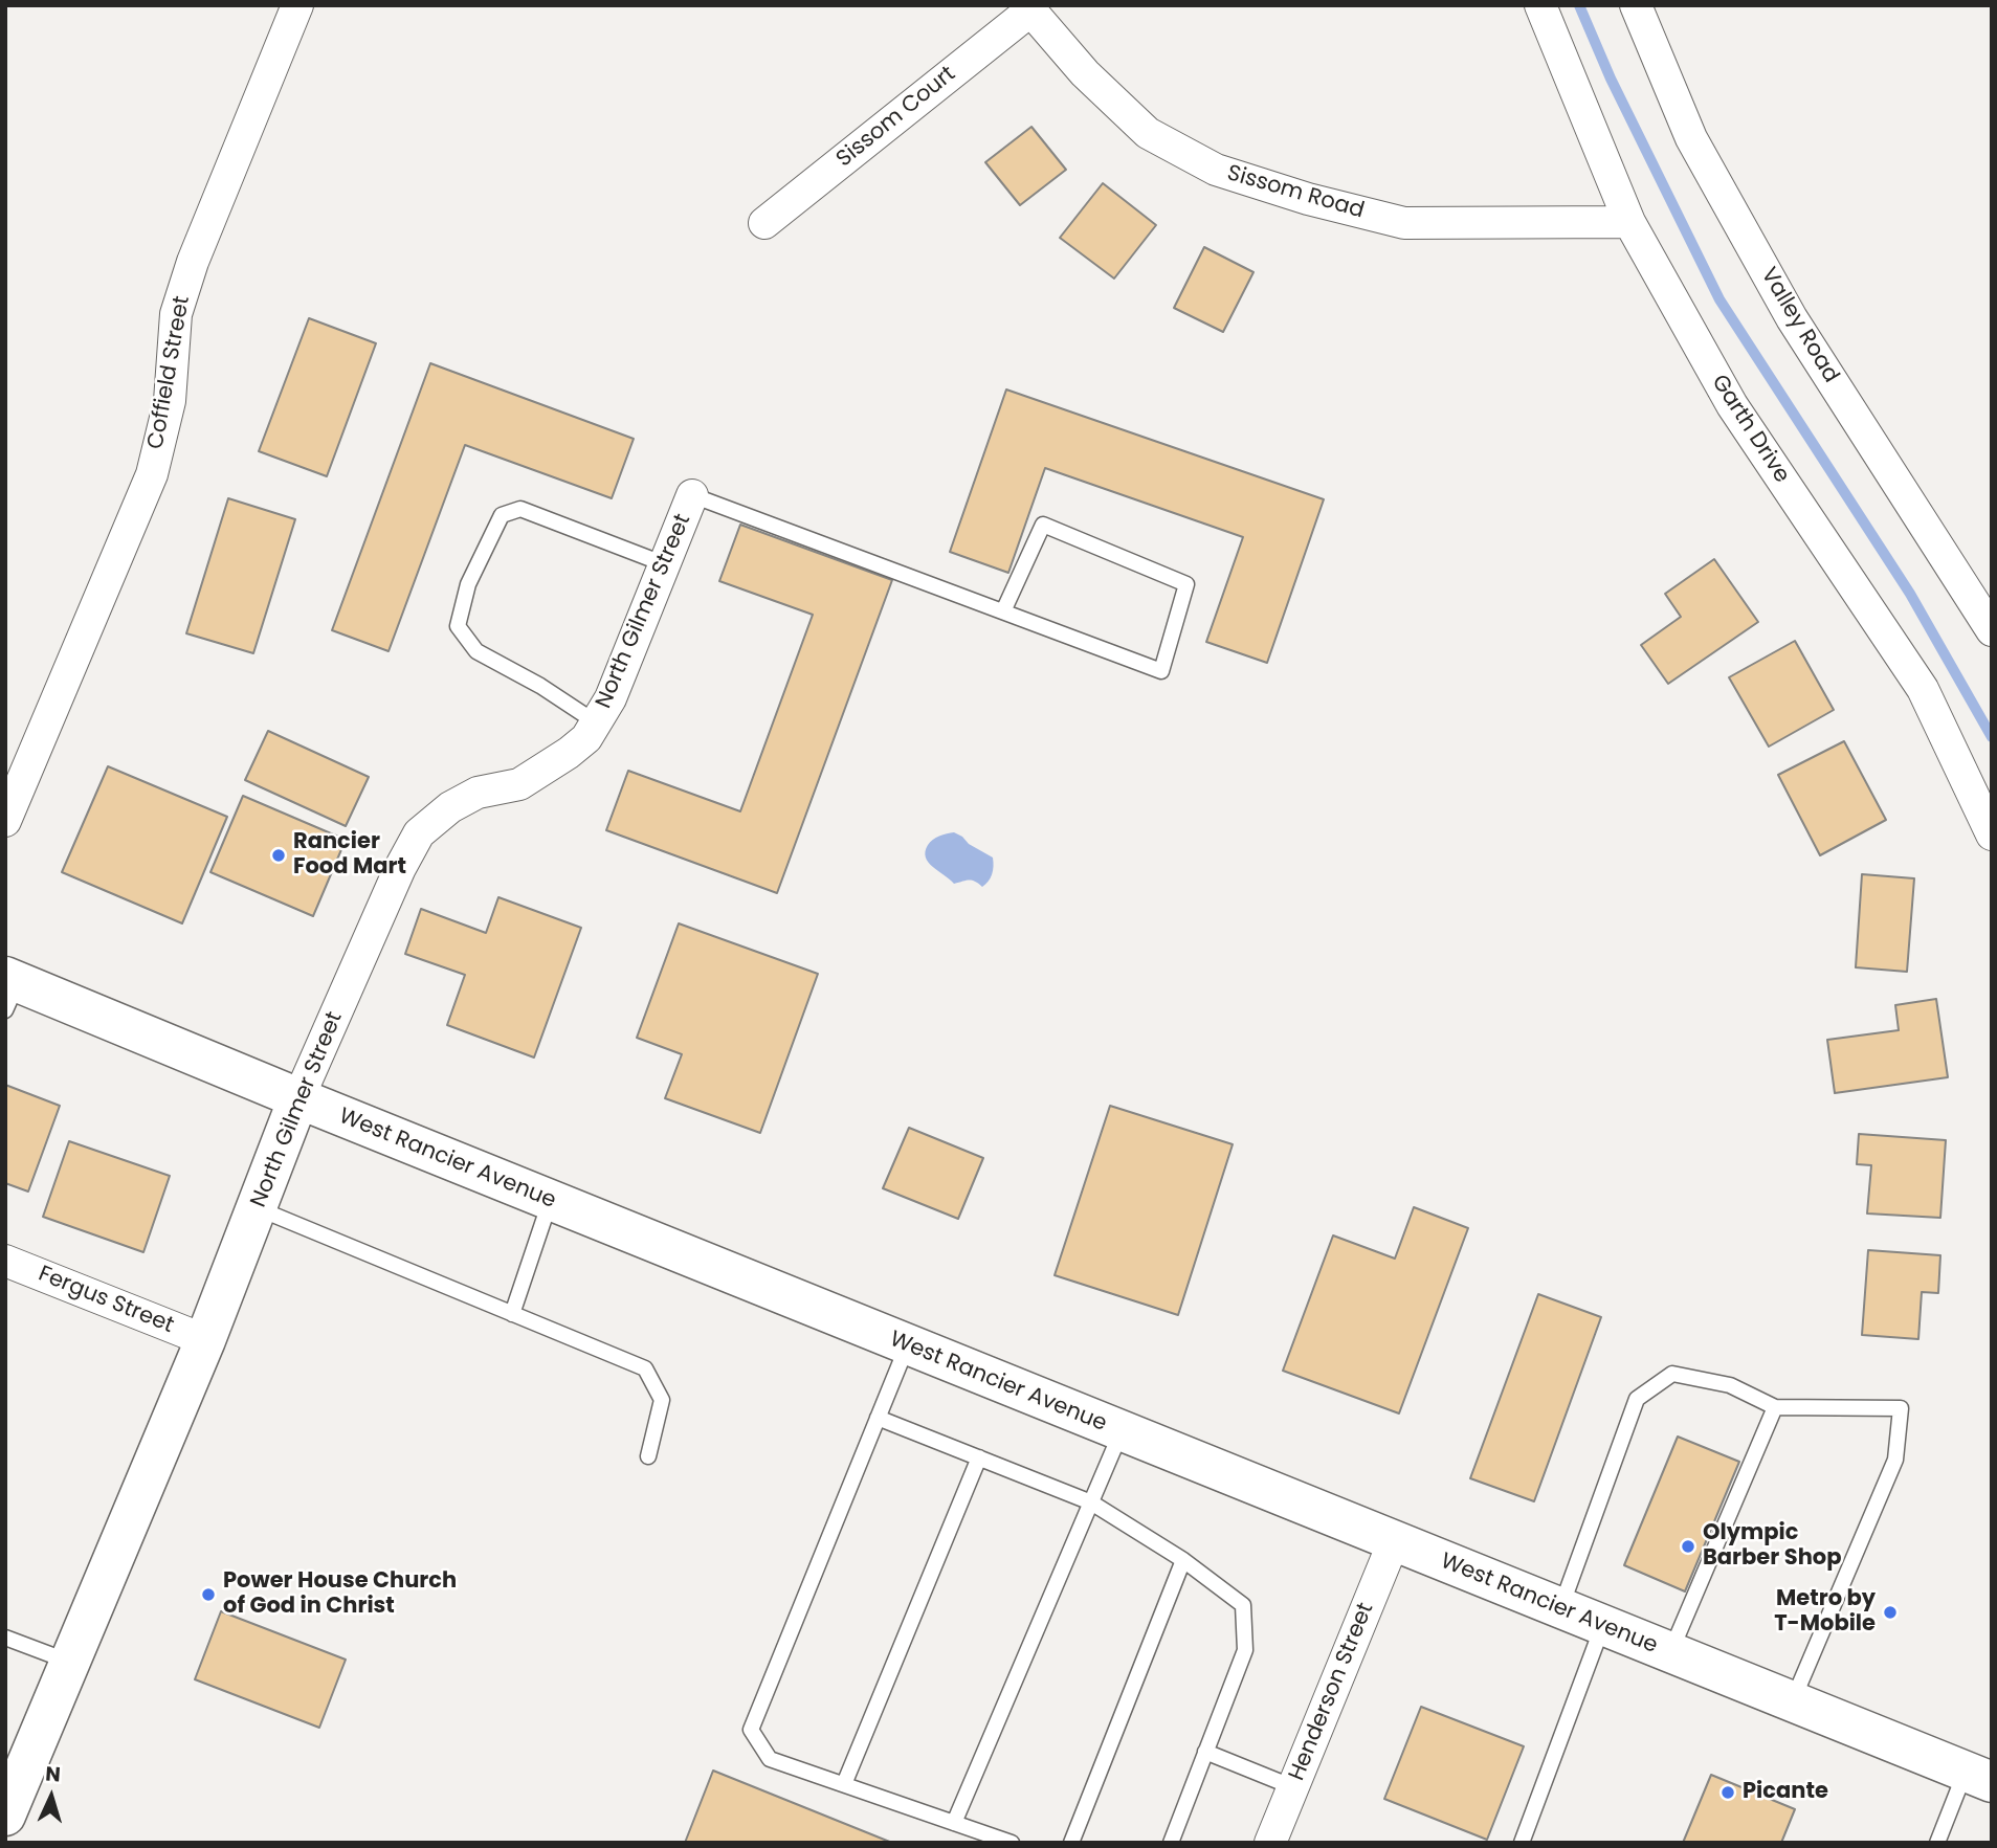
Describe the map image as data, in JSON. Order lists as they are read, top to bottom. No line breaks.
{"streets":{"main road":["North Gilmer Street","West Rancier Avenue"],"street":["Sissom Court","Sissom Road","Valley Road","Coffield Street","Garth Drive","Fergus Street","Henderson Street"]},"crossings":[["Sissom Court","Sissom Road"],["Sissom Road","Garth Drive"],["North Gilmer Street","West Rancier Avenue"],["North Gilmer Street","Fergus Street"],["West Rancier Avenue","Henderson Street"]],"places":["Rancier Food Mart","Olympic Barber Shop","Power House Church of God in Christ","Metro by T-Mobile","Picante"],"north":"top"}
